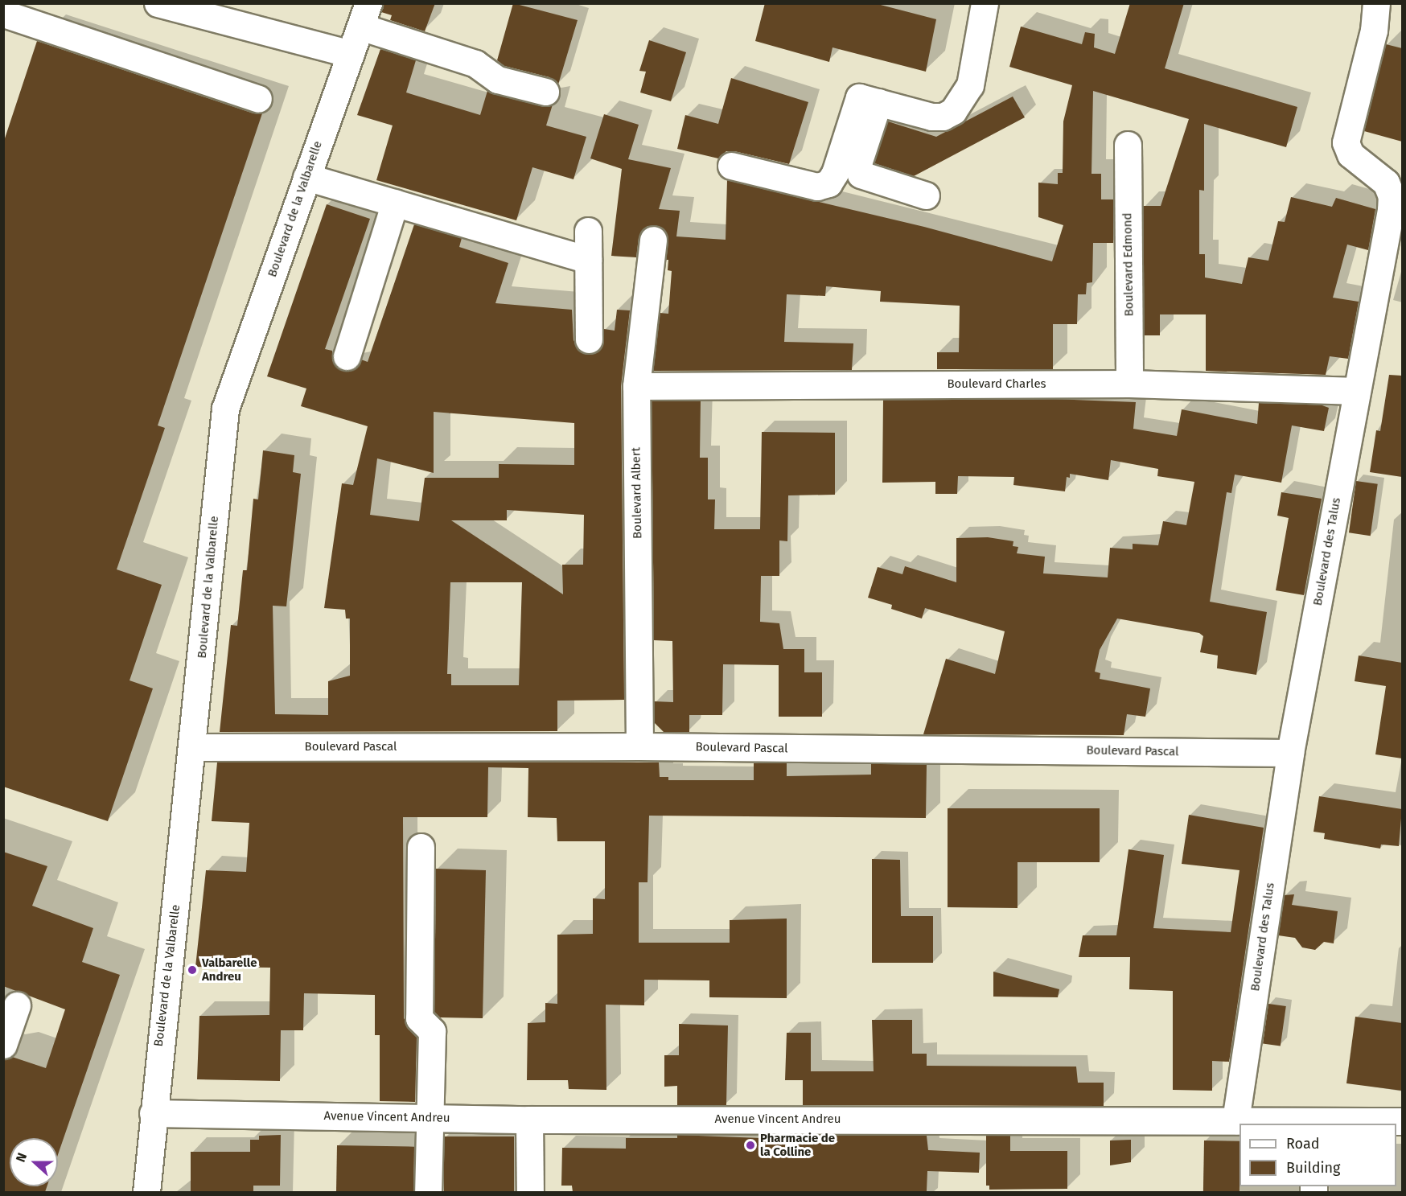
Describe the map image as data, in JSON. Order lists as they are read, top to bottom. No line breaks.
{"streets":{"street":["Boulevard de la Valbarelle","Boulevard Edmond","Boulevard Charles","Boulevard Albert","Boulevard des Talus","Boulevard Pascal","Avenue Vincent Andreu"]},"crossings":[["Boulevard de la Valbarelle","Boulevard Pascal"],["Boulevard de la Valbarelle","Avenue Vincent Andreu"],["Boulevard Edmond","Boulevard Charles"],["Boulevard Charles","Boulevard Albert"],["Boulevard Charles","Boulevard des Talus"],["Boulevard Albert","Boulevard Pascal"],["Boulevard des Talus","Boulevard Pascal"],["Boulevard des Talus","Avenue Vincent Andreu"]],"places":["Valbarelle Andreu","Pharmacie de la Colline"],"legend":["Road","Building"],"north":"left"}
